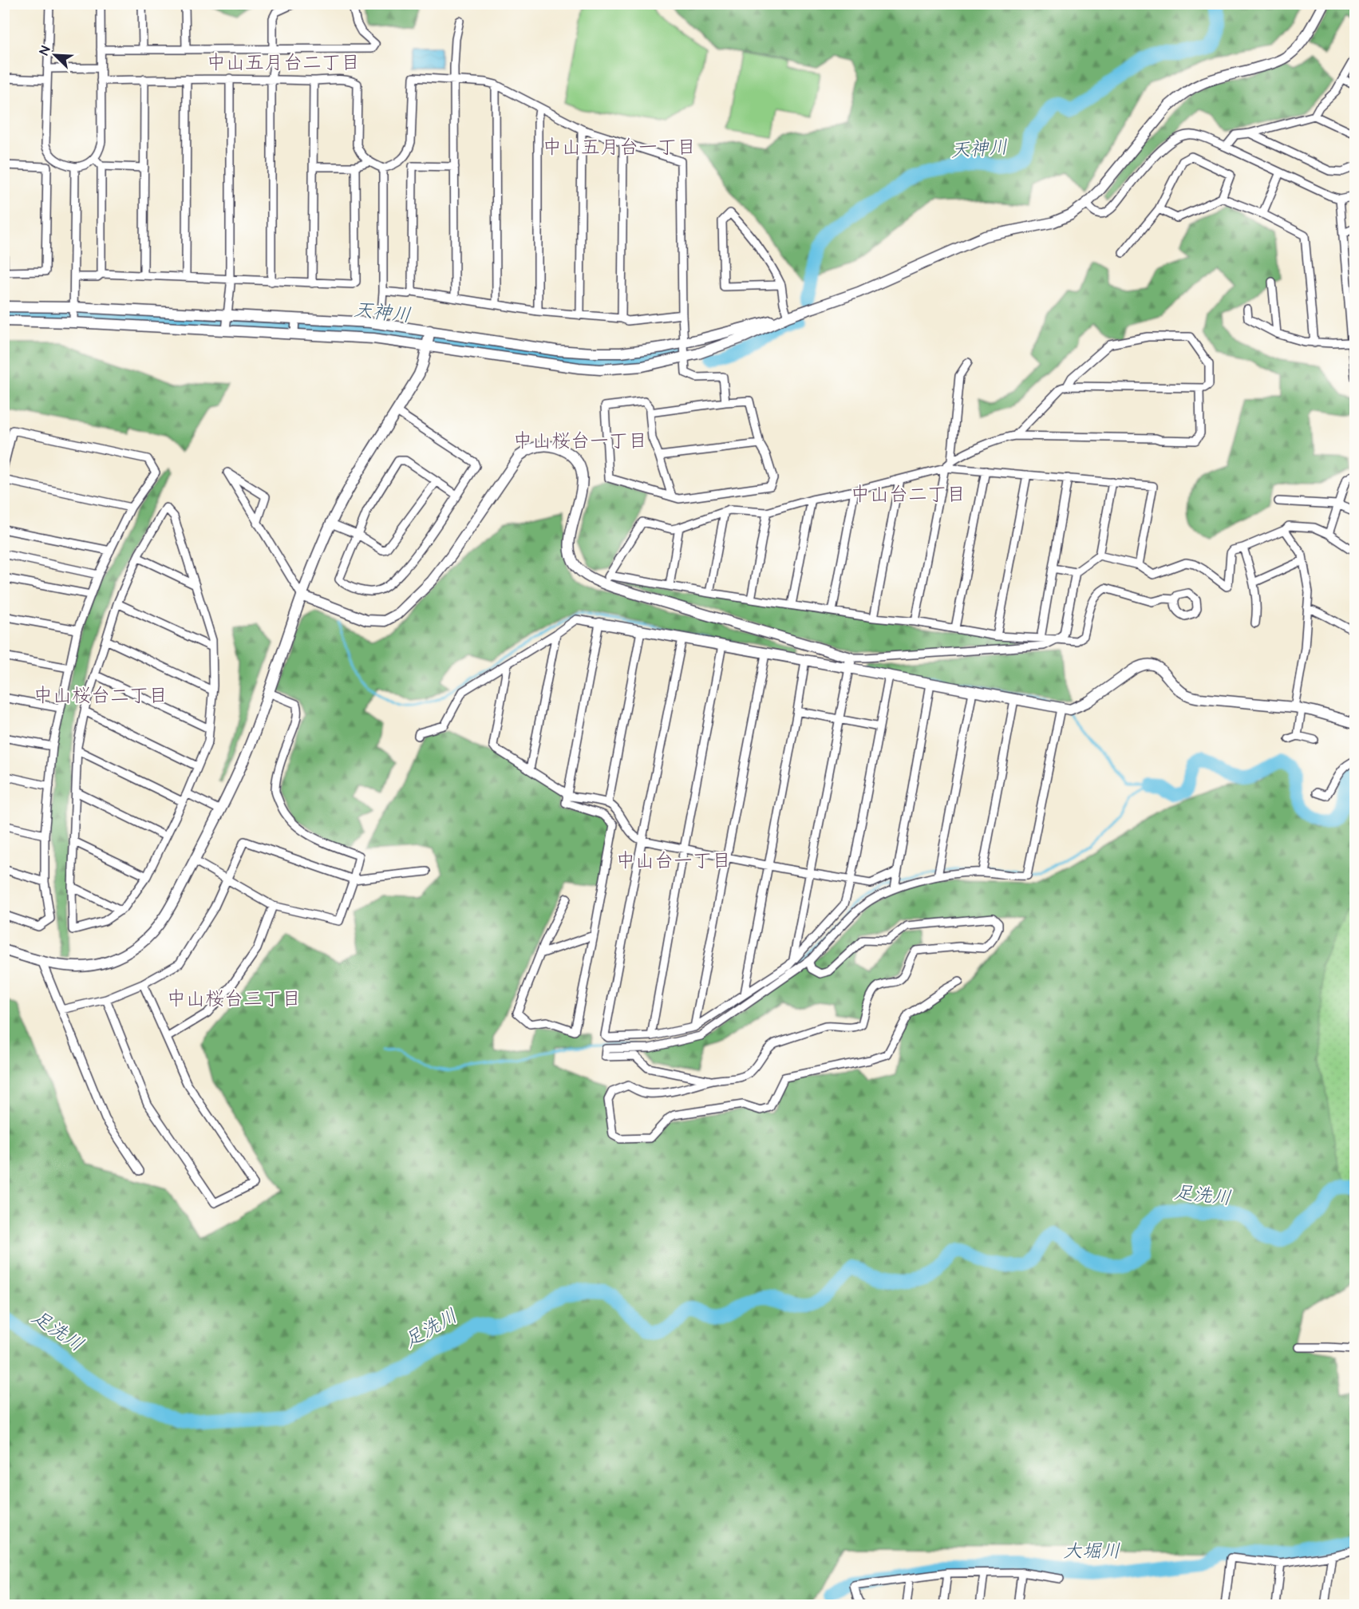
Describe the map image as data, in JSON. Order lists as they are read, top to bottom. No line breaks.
{"districts":["中山五月台二丁目","中山五月台一丁目","中山桜台一丁目","中山台二丁目","中山桜台二丁目","中山台一丁目","中山桜台三丁目"],"water":["天神川","足洗川","大堀川"],"north":"top left"}
